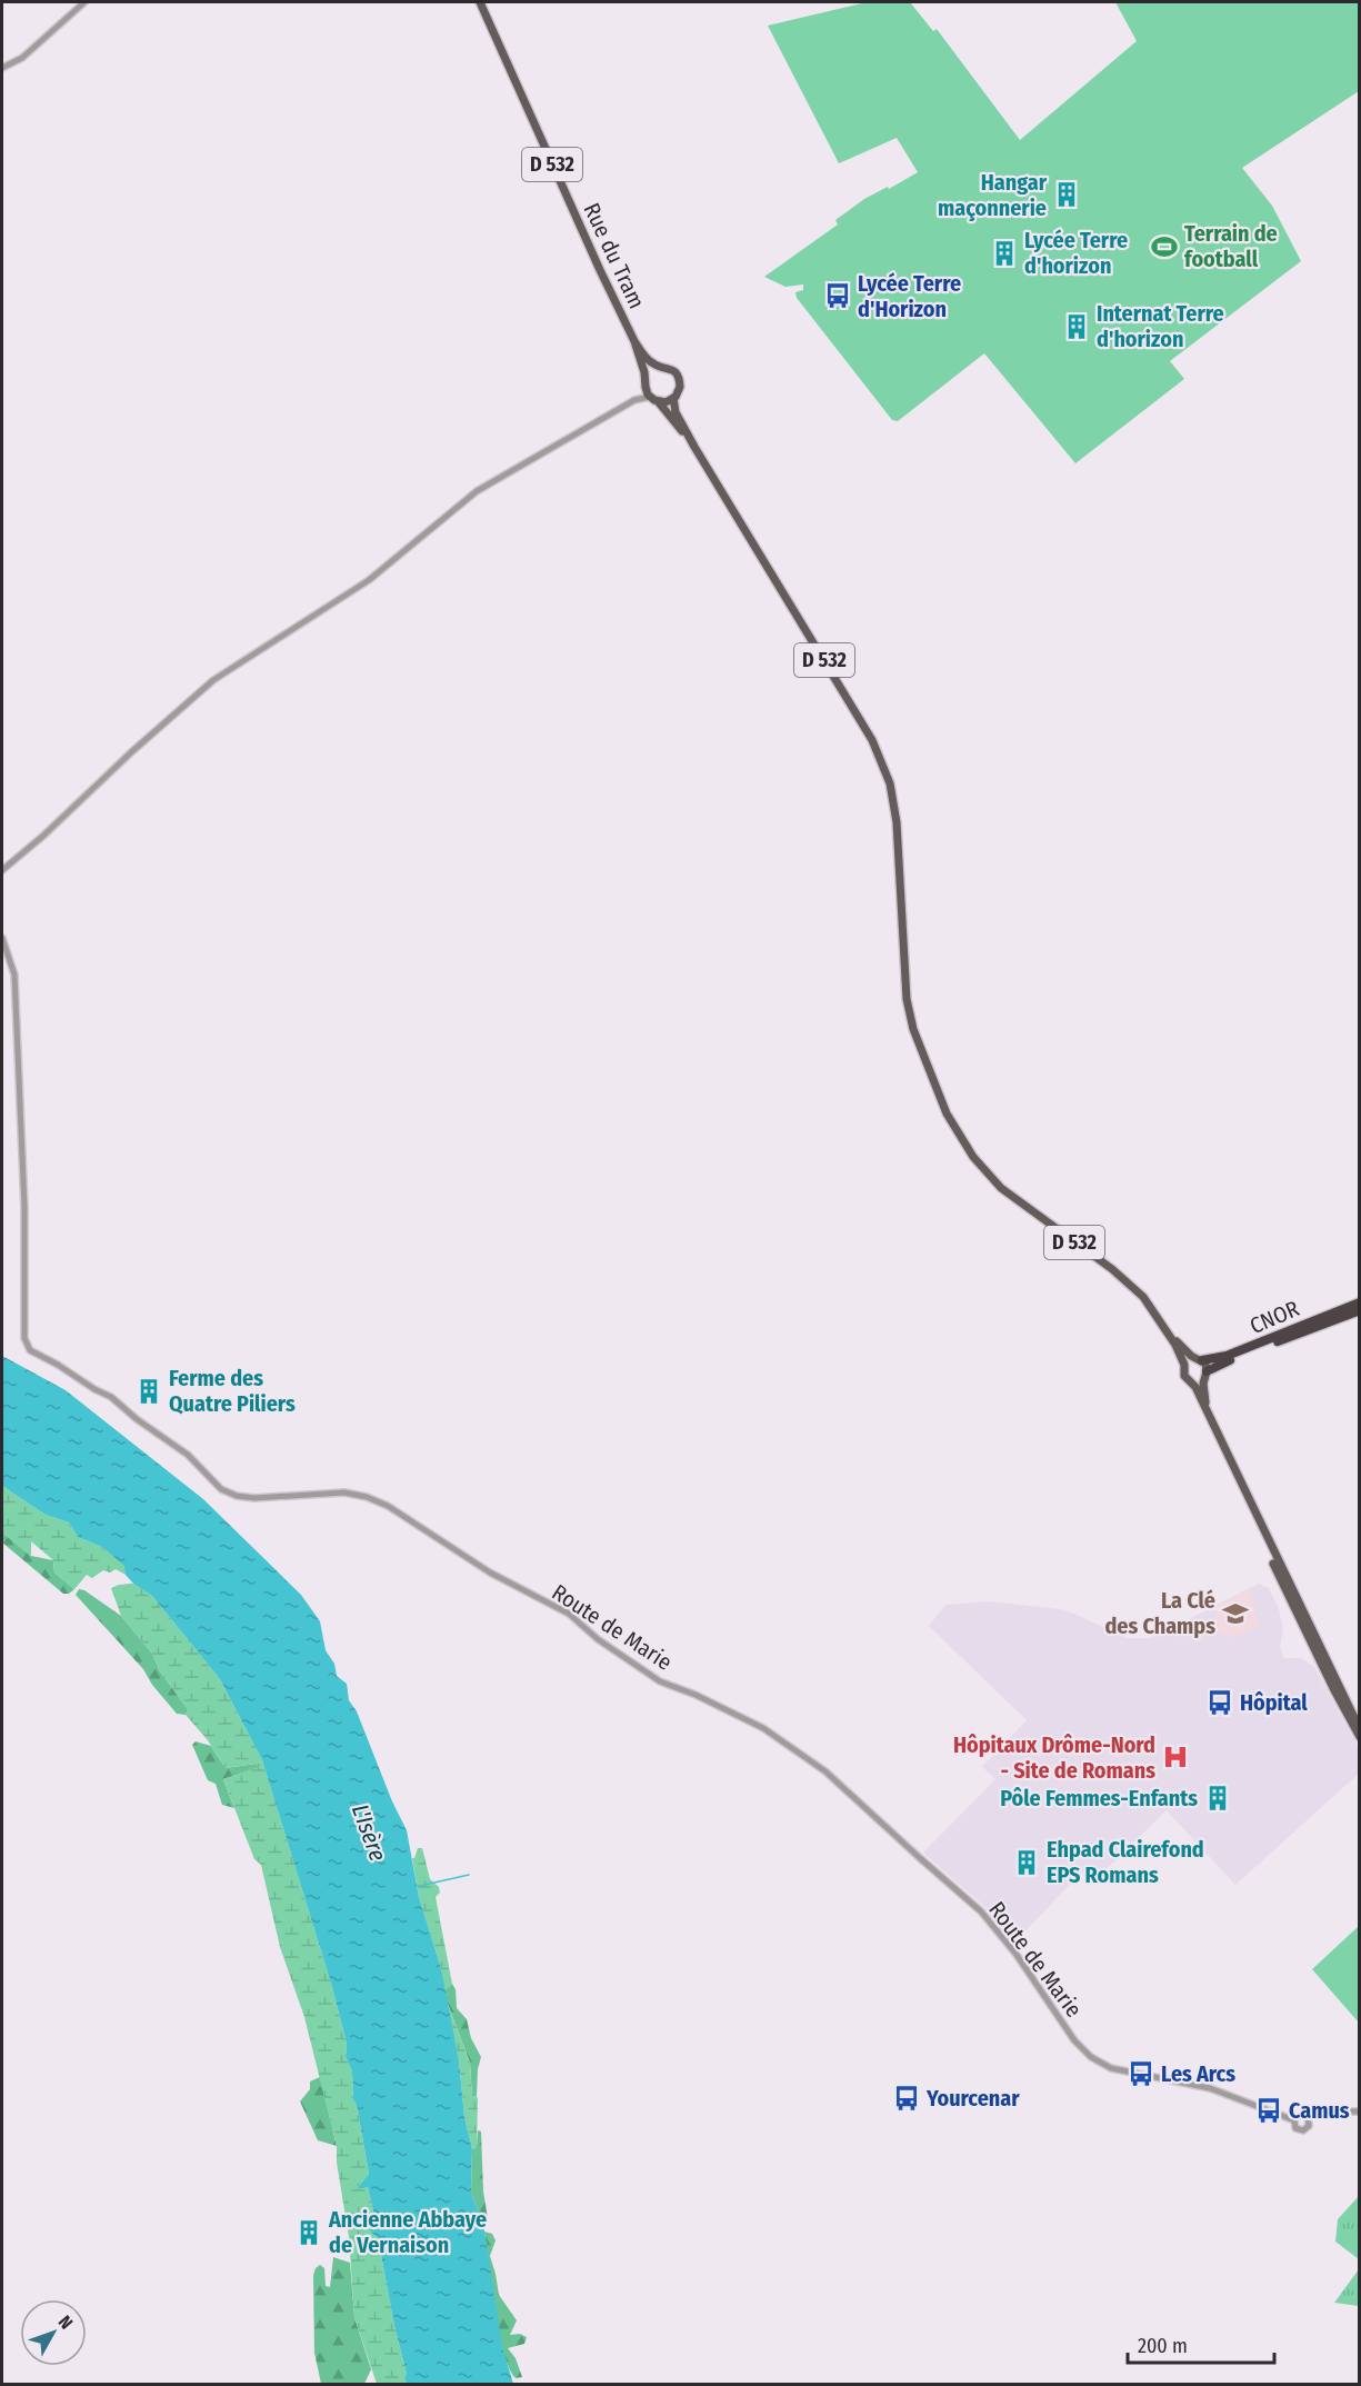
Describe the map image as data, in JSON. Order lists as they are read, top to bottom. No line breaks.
{"streets":{"highway":["CNOR"],"main road":["D 532","Rue du Tram"],"street":["Route de Marie"]},"crossings":[["D 532","Rue du Tram"],["D 532","CNOR"]],"water":["L'Isère"],"places":{"building":["Hangar maçonnerie","Lycée Terre d'horizon","Internat Terre d'horizon","Ferme des Quatre Piliers","Pôle Femmes-Enfants","Ehpad Clairefond EPS Romans","Ancienne Abbaye de Vernaison"],"sports":["Terrain de football"],"bus stop":["Lycée Terre d'Horizon","Hôpital","Les Arcs","Yourcenar","Camus"],"school or university":["La Clé des Champs"],"hospital":["Hôpitaux Drôme-Nord - Site de Romans"]},"scale_bar":"200 m","north":"top right"}
